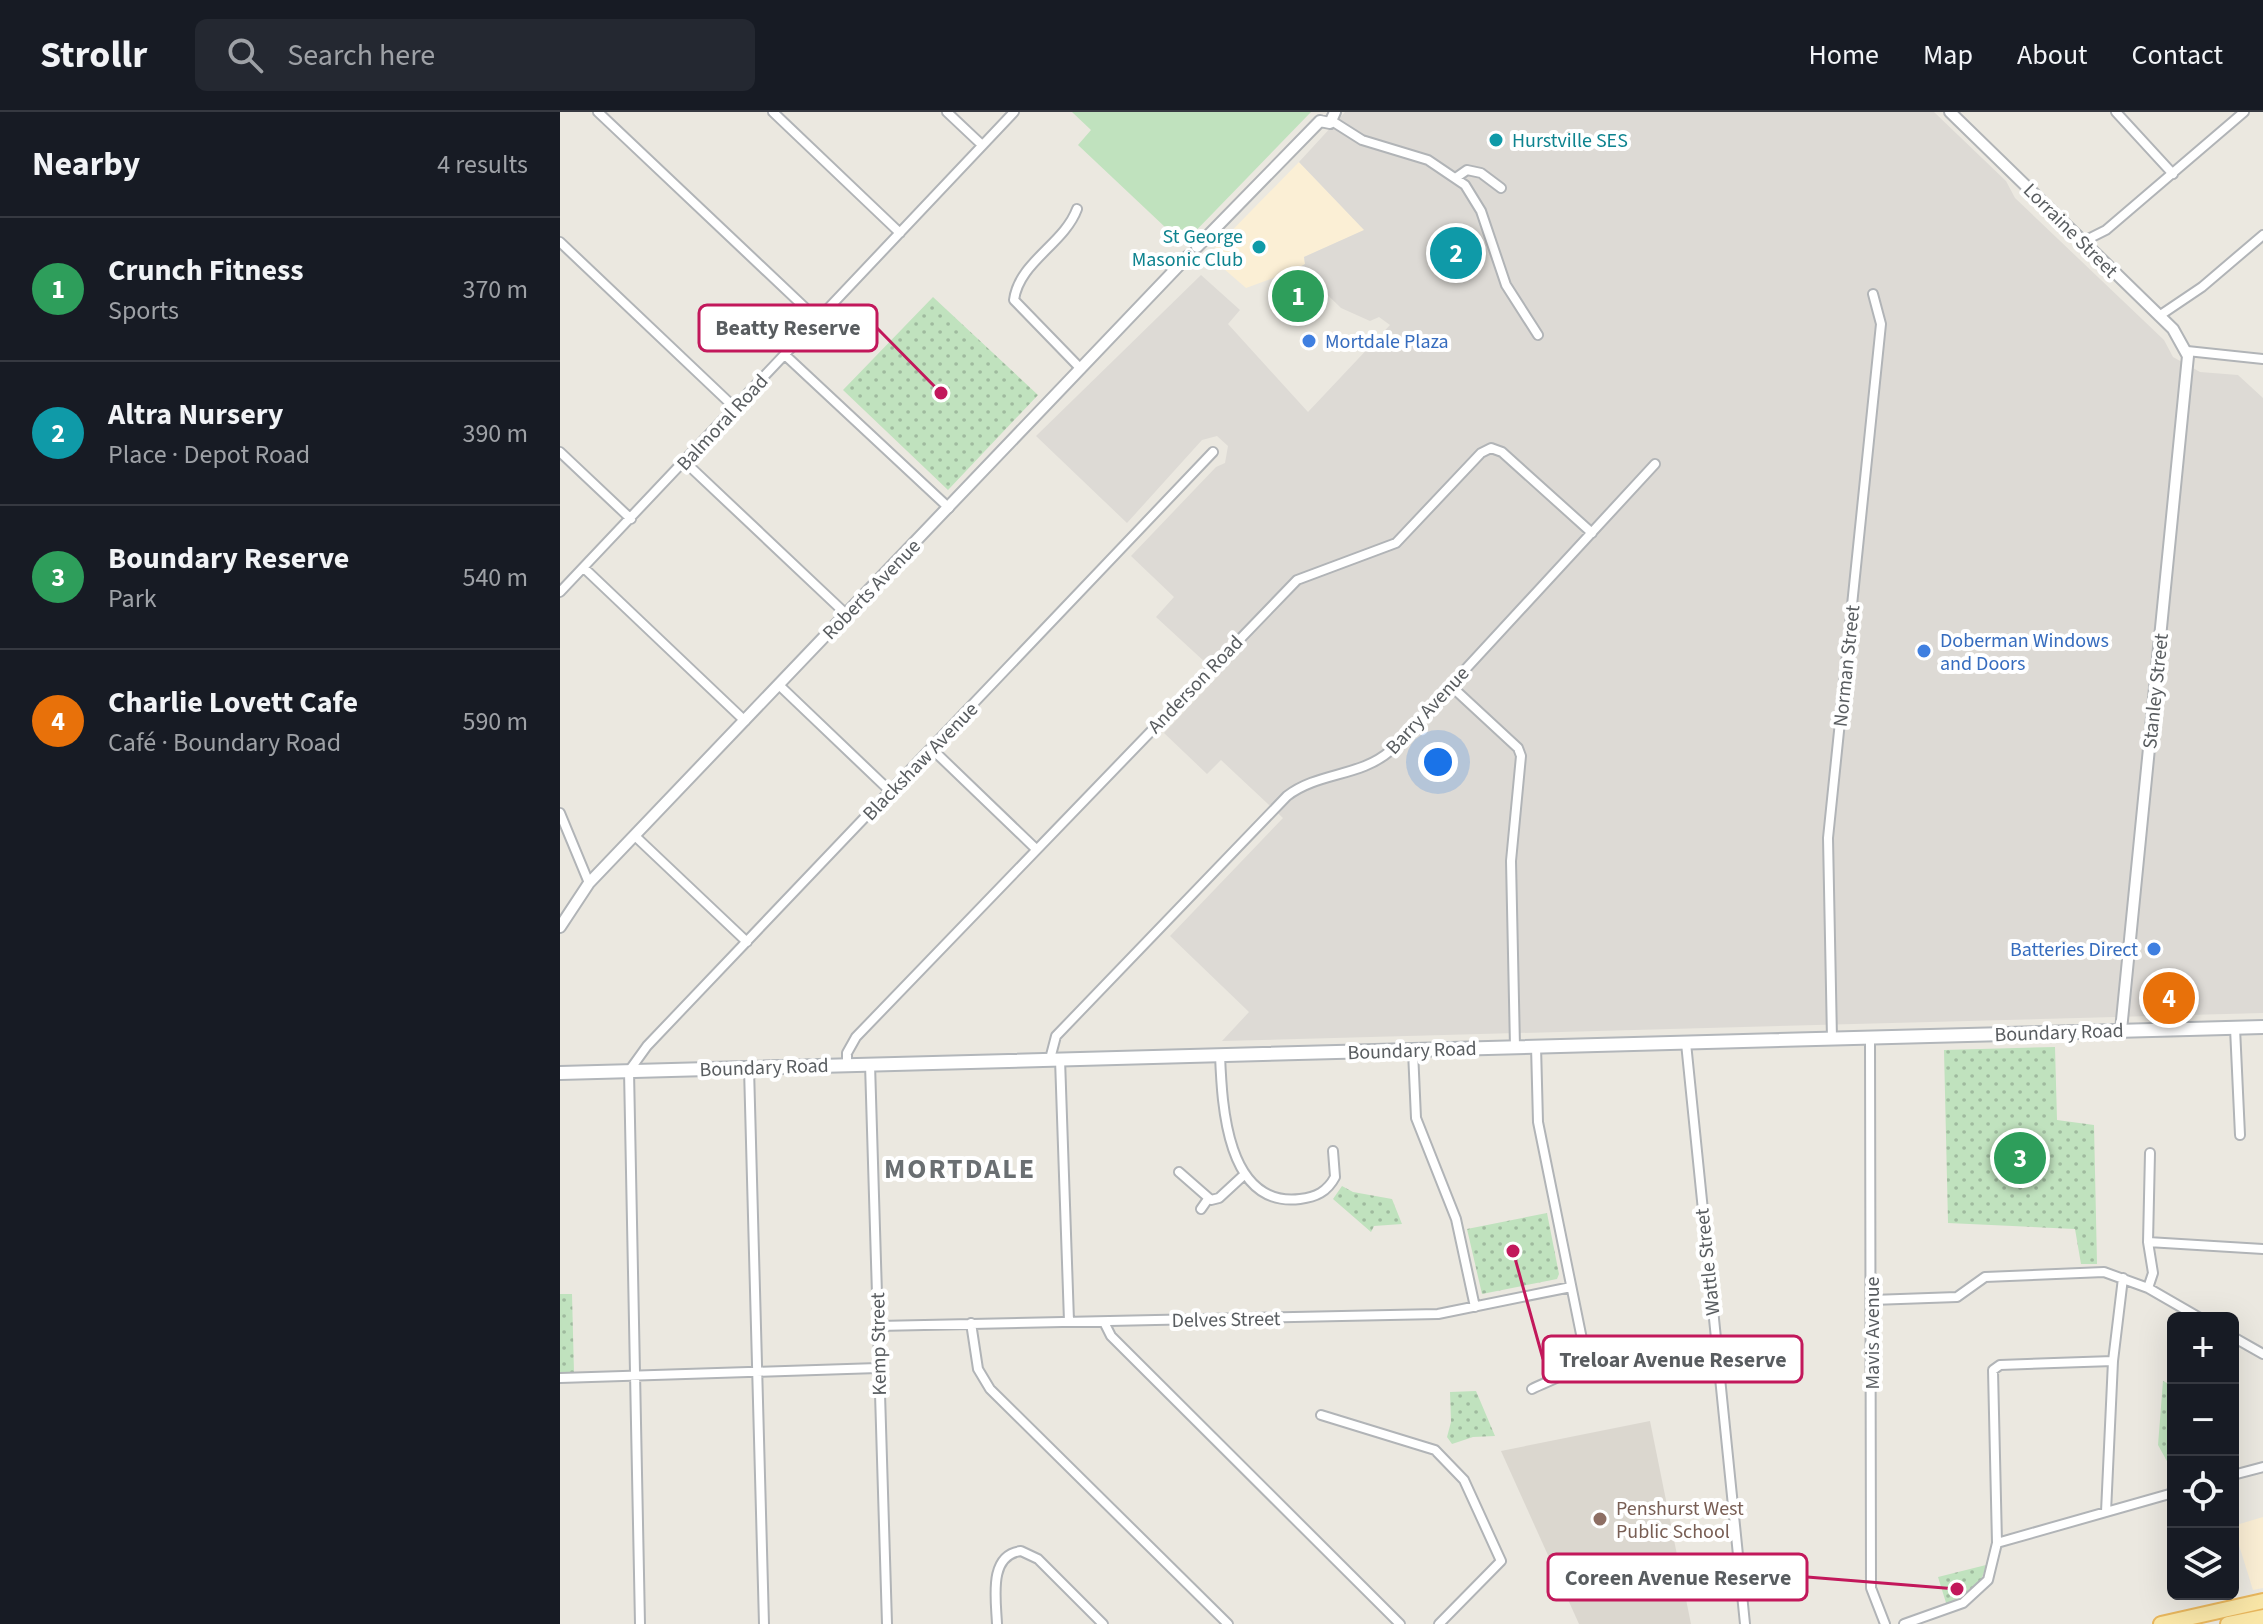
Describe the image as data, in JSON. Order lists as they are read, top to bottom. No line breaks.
{"streets":{"main road":["Boundary Road"],"street":["Lorraine Street","Balmoral Road","Roberts Avenue","Norman Street","Anderson Road","Stanley Street","Barry Avenue","Blackshaw Avenue","Wattle Street","Delves Street","Mavis Avenue","Kemp Street"]},"crossings":[["Lorraine Street","Stanley Street"],["Norman Street","Boundary Road"],["Anderson Road","Barry Avenue"],["Anderson Road","Boundary Road"],["Stanley Street","Boundary Road"],["Barry Avenue","Boundary Road"],["Blackshaw Avenue","Boundary Road"],["Boundary Road","Wattle Street"],["Boundary Road","Mavis Avenue"],["Boundary Road","Kemp Street"],["Delves Street","Kemp Street"]],"districts":["MORTDALE"],"places":["Hurstville SES","St George Masonic Club","Mortdale Plaza","Beatty Reserve","Doberman Windows and Doors","Batteries Direct","Treloar Avenue Reserve","Penshurst West Public School","Coreen Avenue Reserve"],"page":{"header":"Strollr","search":"Search here","nav":["Home","Map","About","Contact"],"heading":["Nearby","4 results"],"list":[{"mark":"1","name":"Crunch Fitness","note":"Sports","value":"370 m"},{"mark":"2","name":"Altra Nursery","note":"Place · Depot Road","value":"390 m"},{"mark":"3","name":"Boundary Reserve","note":"Park","value":"540 m"},{"mark":"4","name":"Charlie Lovett Cafe","note":"Café · Boundary Road","value":"590 m"}],"pins":["2","1","4","3"],"map_buttons":["+","−"]}}
